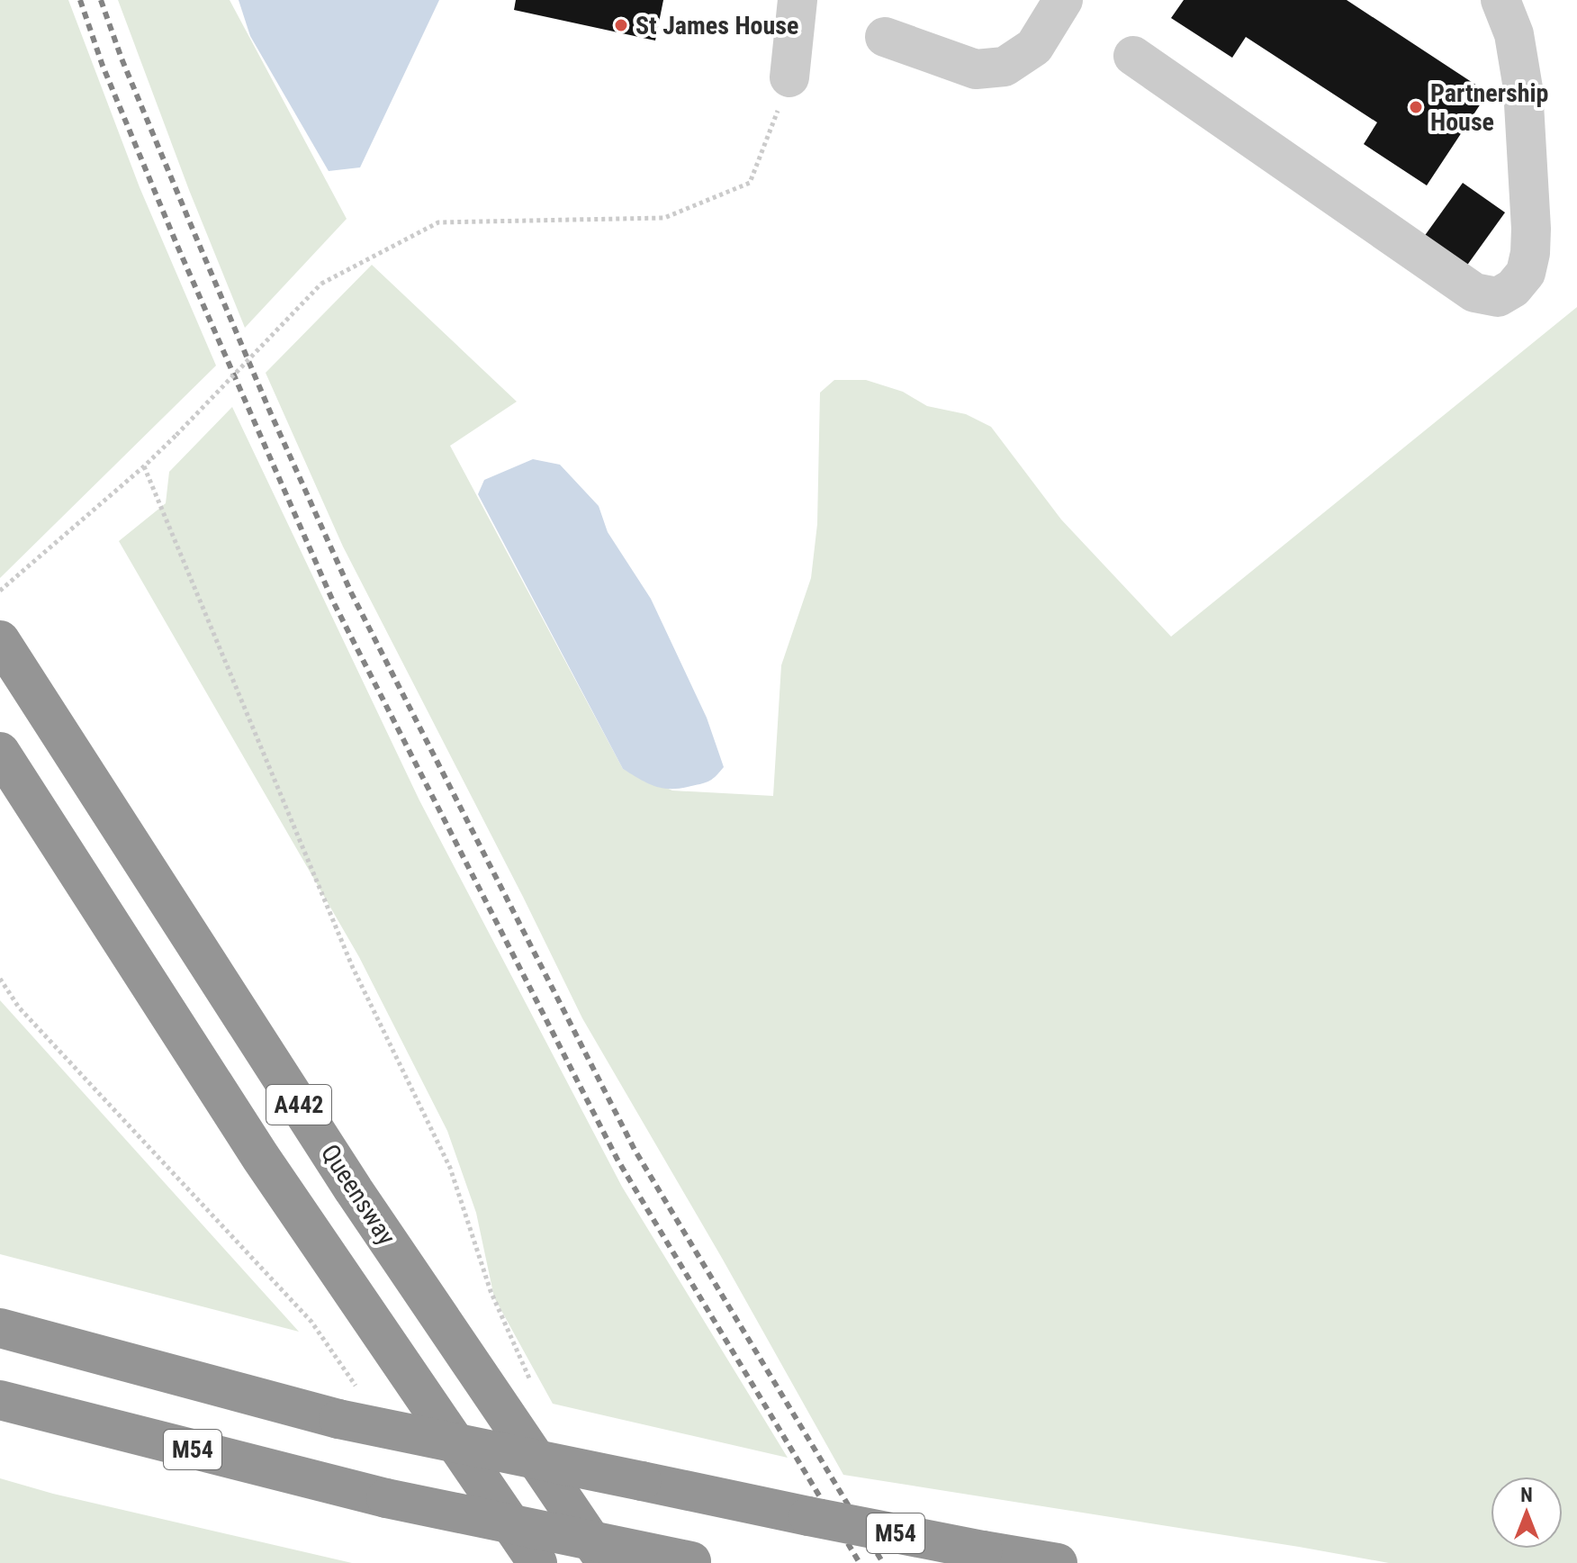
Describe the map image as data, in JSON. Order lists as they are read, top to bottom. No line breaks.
{"streets":{"highway":["A442","Queensway","M54"]},"places":["St James House","Partnership House"],"north":"top"}
